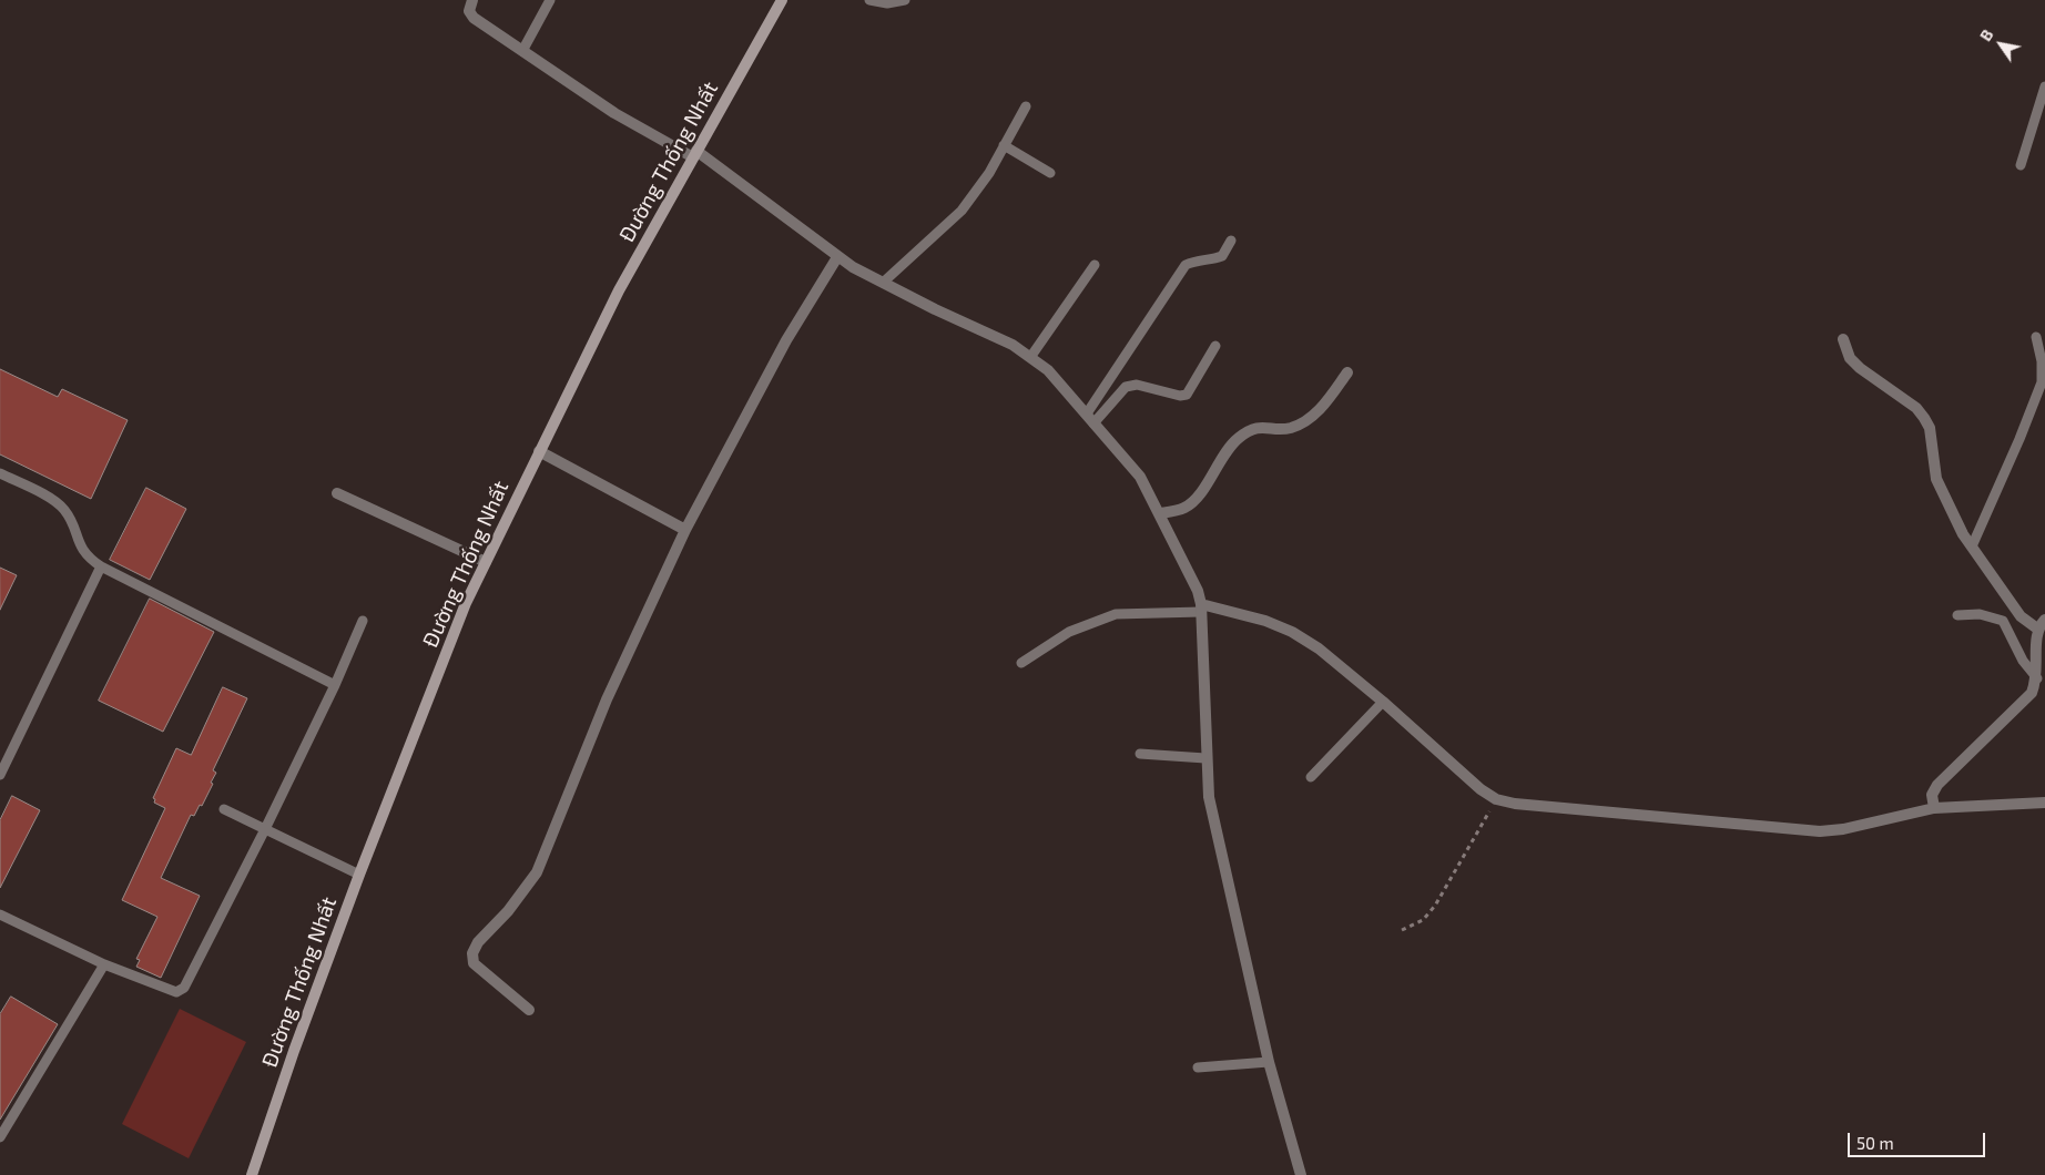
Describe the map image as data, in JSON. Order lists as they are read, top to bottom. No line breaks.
{"streets":{"street":["Đường Thống Nhất"]},"scale_bar":"50 m","north":"top left"}
